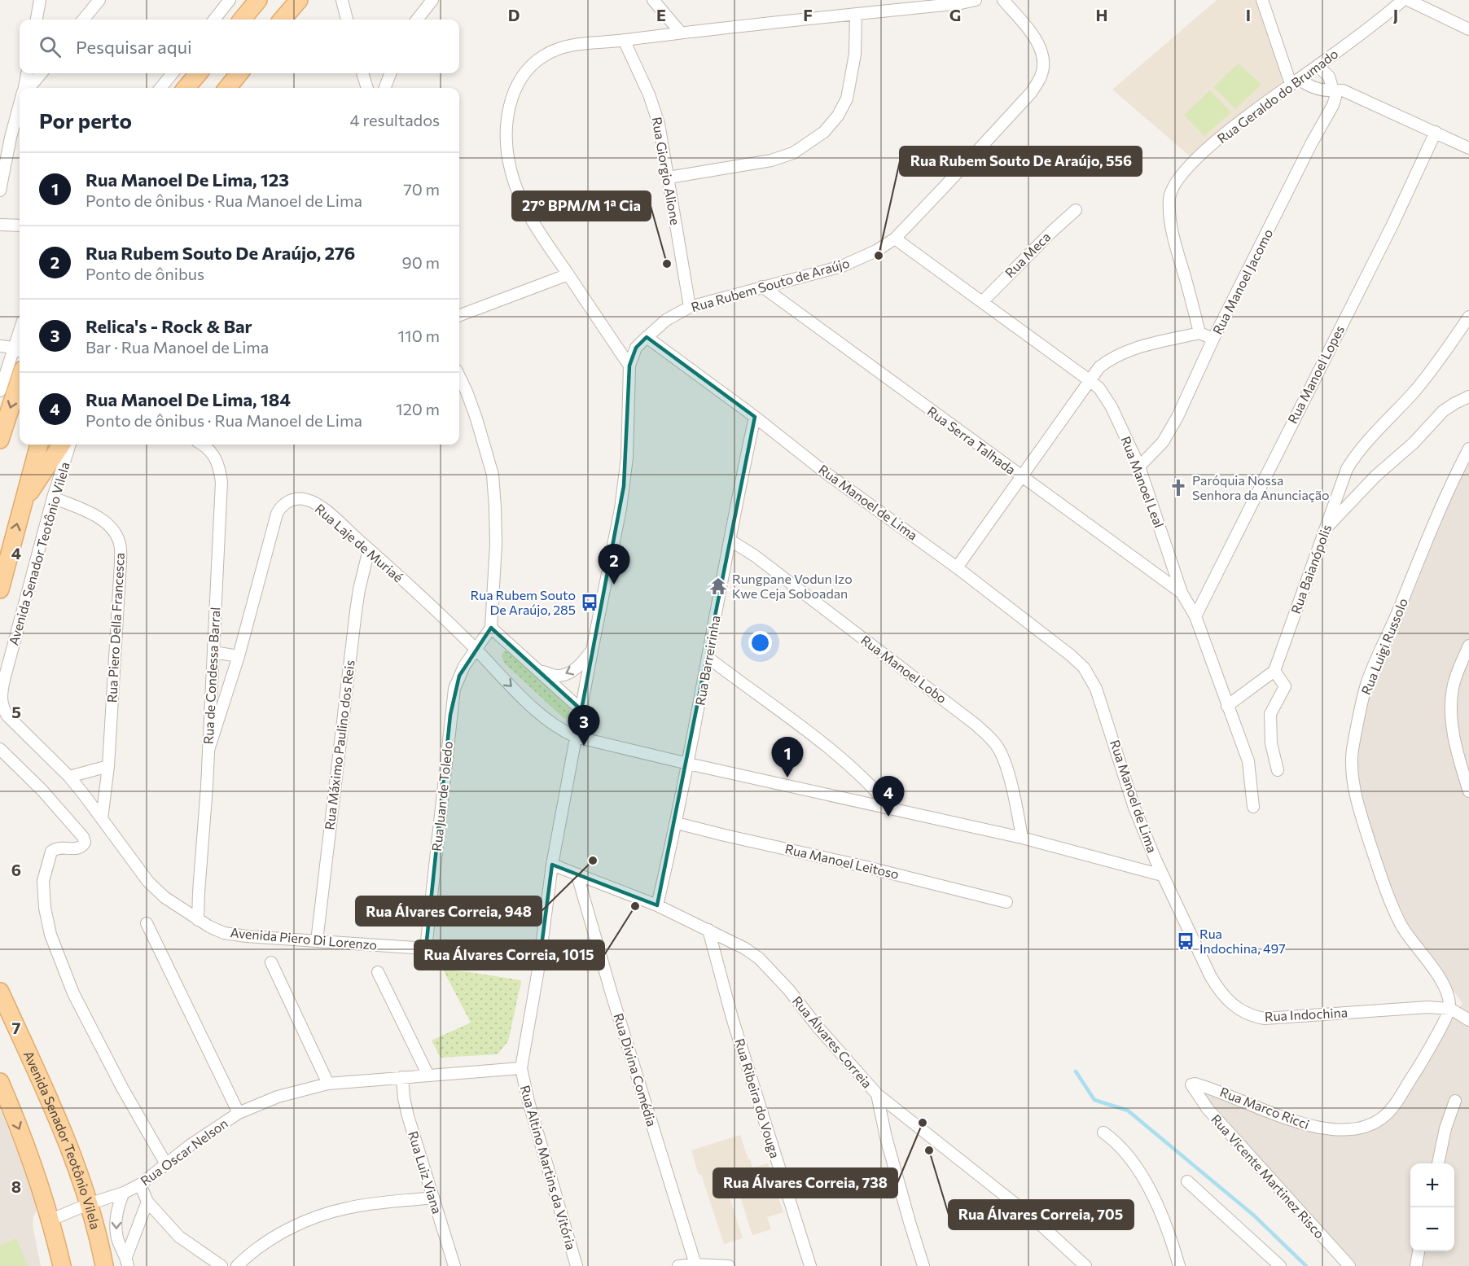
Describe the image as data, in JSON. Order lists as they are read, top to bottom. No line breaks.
{"streets":{"main road":["Avenida Senador Teotônio Vilela"],"street":["Rua Geraldo do Brumado","Rua Giorgio Alione","Rua Meca","Rua Manoel Jacomo","Rua Rubem Souto de Araújo","Rua Manoel Lopes","Rua Serra Talhada","Rua Manoel Leal","Rua Manoel de Lima","Rua Laje de Muriaé","Rua Baianópolis","Rua Piero Della Francesca","Rua Luigi Russolo","Rua Barreirinha","Rua Manoel Lobo","Rua de Condessa Barral","Rua Máximo Paulino dos Reis","Rua Juan de Toledo","Rua Manoel Leitoso","Avenida Piero Di Lorenzo","Rua Indochina","Rua Álvares Correia","Rua Divina Comédia","Rua Ribeira do Vouga","Rua Marco Ricci","Rua Oscar Nelson","Rua Altino Martins da Vitória","Rua Luiz Viana","Rua Vicente Martinez Risco"]},"crossings":[["Rua Giorgio Alione","Rua Rubem Souto de Araújo"],["Rua Meca","Rua Manoel Leal"],["Rua Manoel Jacomo","Rua Manoel Leal"],["Rua Rubem Souto de Araújo","Rua Serra Talhada"],["Rua Rubem Souto de Araújo","Rua Manoel Leal"],["Rua Rubem Souto de Araújo","Rua Manoel de Lima"],["Rua Rubem Souto de Araújo","Rua Laje de Muriaé"],["Rua Rubem Souto de Araújo","Avenida Piero Di Lorenzo"],["Rua Rubem Souto de Araújo","Rua Álvares Correia"],["Rua Rubem Souto de Araújo","Rua Oscar Nelson"],["Rua Rubem Souto de Araújo","Rua Altino Martins da Vitória"],["Rua Manoel Lopes","Rua Manoel Leal"],["Rua Serra Talhada","Rua Manoel Leal"],["Rua Manoel de Lima","Rua Laje de Muriaé"],["Rua Manoel de Lima","Rua Barreirinha"],["Rua Manoel de Lima","Rua Manoel Lobo"],["Rua Manoel de Lima","Rua Indochina"],["Rua Laje de Muriaé","Rua de Condessa Barral"],["Rua Laje de Muriaé","Rua Máximo Paulino dos Reis"],["Rua Laje de Muriaé","Rua Juan de Toledo"],["Avenida Senador Teotônio Vilela","Rua Piero Della Francesca"],["Avenida Senador Teotônio Vilela","Avenida Piero Di Lorenzo"],["Avenida Senador Teotônio Vilela","Rua Oscar Nelson"],["Rua Piero Della Francesca","Avenida Piero Di Lorenzo"],["Rua Luigi Russolo","Rua Indochina"],["Rua Luigi Russolo","Rua Marco Ricci"],["Rua Barreirinha","Rua Manoel Lobo"],["Rua Barreirinha","Rua Manoel Leitoso"],["Rua Barreirinha","Rua Álvares Correia"],["Rua de Condessa Barral","Avenida Piero Di Lorenzo"],["Rua Máximo Paulino dos Reis","Avenida Piero Di Lorenzo"],["Rua Juan de Toledo","Avenida Piero Di Lorenzo"],["Rua Indochina","Rua Marco Ricci"],["Rua Álvares Correia","Rua Divina Comédia"],["Rua Álvares Correia","Rua Ribeira do Vouga"],["Rua Marco Ricci","Rua Vicente Martinez Risco"],["Rua Oscar Nelson","Rua Altino Martins da Vitória"],["Rua Oscar Nelson","Rua Luiz Viana"]],"places":{"other":["Rua Rubem Souto De Araújo, 556","27º BPM/M 1ª Cia","Rua Álvares Correia, 948","Rua Álvares Correia, 1015","Rua Álvares Correia, 738","Rua Álvares Correia, 705"],"church":["Paróquia Nossa Senhora da Anunciação"],"temple":["Rungpane Vodun Izo Kwe Ceja Soboadan"],"bus stop":["Rua Rubem Souto De Araújo, 285","Rua Indochina, 497"]},"page":{"search":"Pesquisar aqui","heading":["Por perto","4 resultados"],"list":[{"mark":"1","name":"Rua Manoel De Lima, 123","note":"Ponto de ônibus · Rua Manoel de Lima","value":"70 m"},{"mark":"2","name":"Rua Rubem Souto De Araújo, 276","note":"Ponto de ônibus","value":"90 m"},{"mark":"3","name":"Relica's - Rock & Bar","note":"Bar · Rua Manoel de Lima","value":"110 m"},{"mark":"4","name":"Rua Manoel De Lima, 184","note":"Ponto de ônibus · Rua Manoel de Lima","value":"120 m"}],"pins":["2","3","1","4"],"map_buttons":["+","−"]},"grid":{"columns":["D","E","F","G","H","I","J"],"rows":["4","5","6","7","8"]}}
